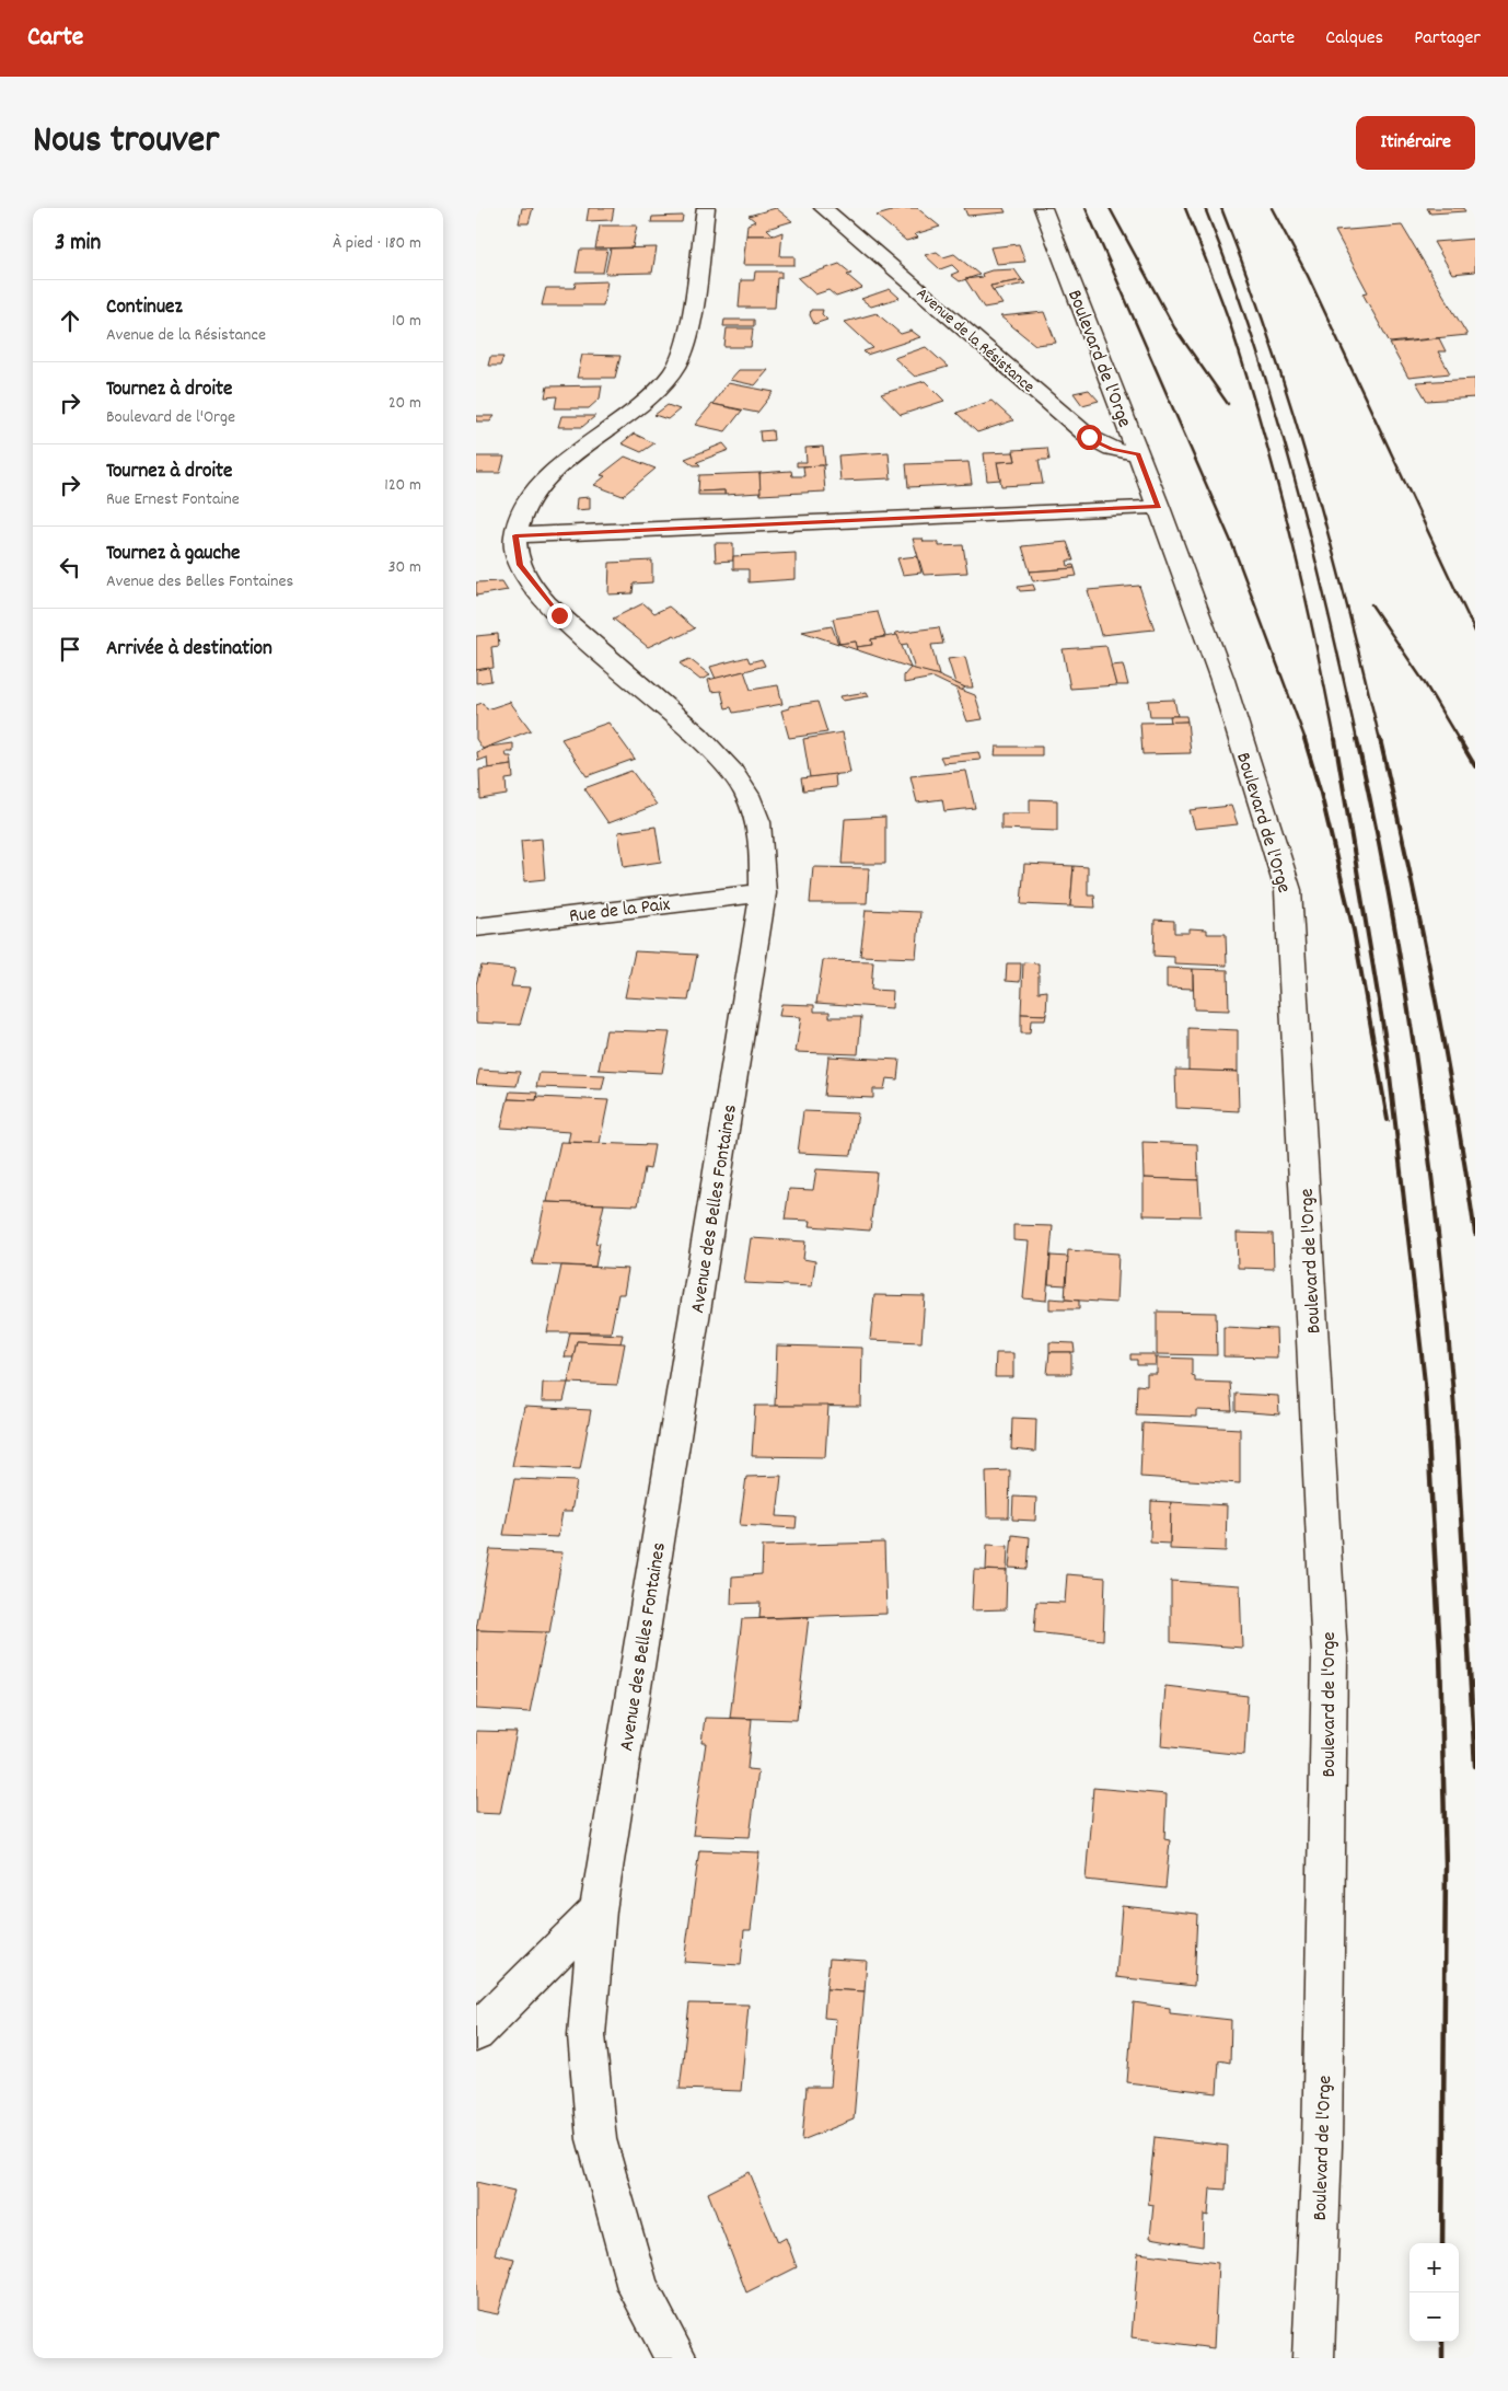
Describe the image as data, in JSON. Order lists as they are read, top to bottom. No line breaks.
{"streets":{"street":["Avenue de la Résistance","Boulevard de l'Orge","Rue de la Paix","Avenue des Belles Fontaines"]},"crossings":[["Avenue de la Résistance","Boulevard de l'Orge"],["Rue de la Paix","Avenue des Belles Fontaines"]],"page":{"header":"Carte","nav":["Carte","Calques","Partager"],"title":"Nous trouver","buttons":"Itinéraire","heading":["3 min","À pied · 180 m"],"list":[["Continuez","Avenue de la Résistance","10 m"],["Tournez à droite","Boulevard de l'Orge","20 m"],["Tournez à droite","Rue Ernest Fontaine","120 m"],["Tournez à gauche","Avenue des Belles Fontaines","30 m"],"Arrivée à destination"],"map_buttons":["+","−"]}}
